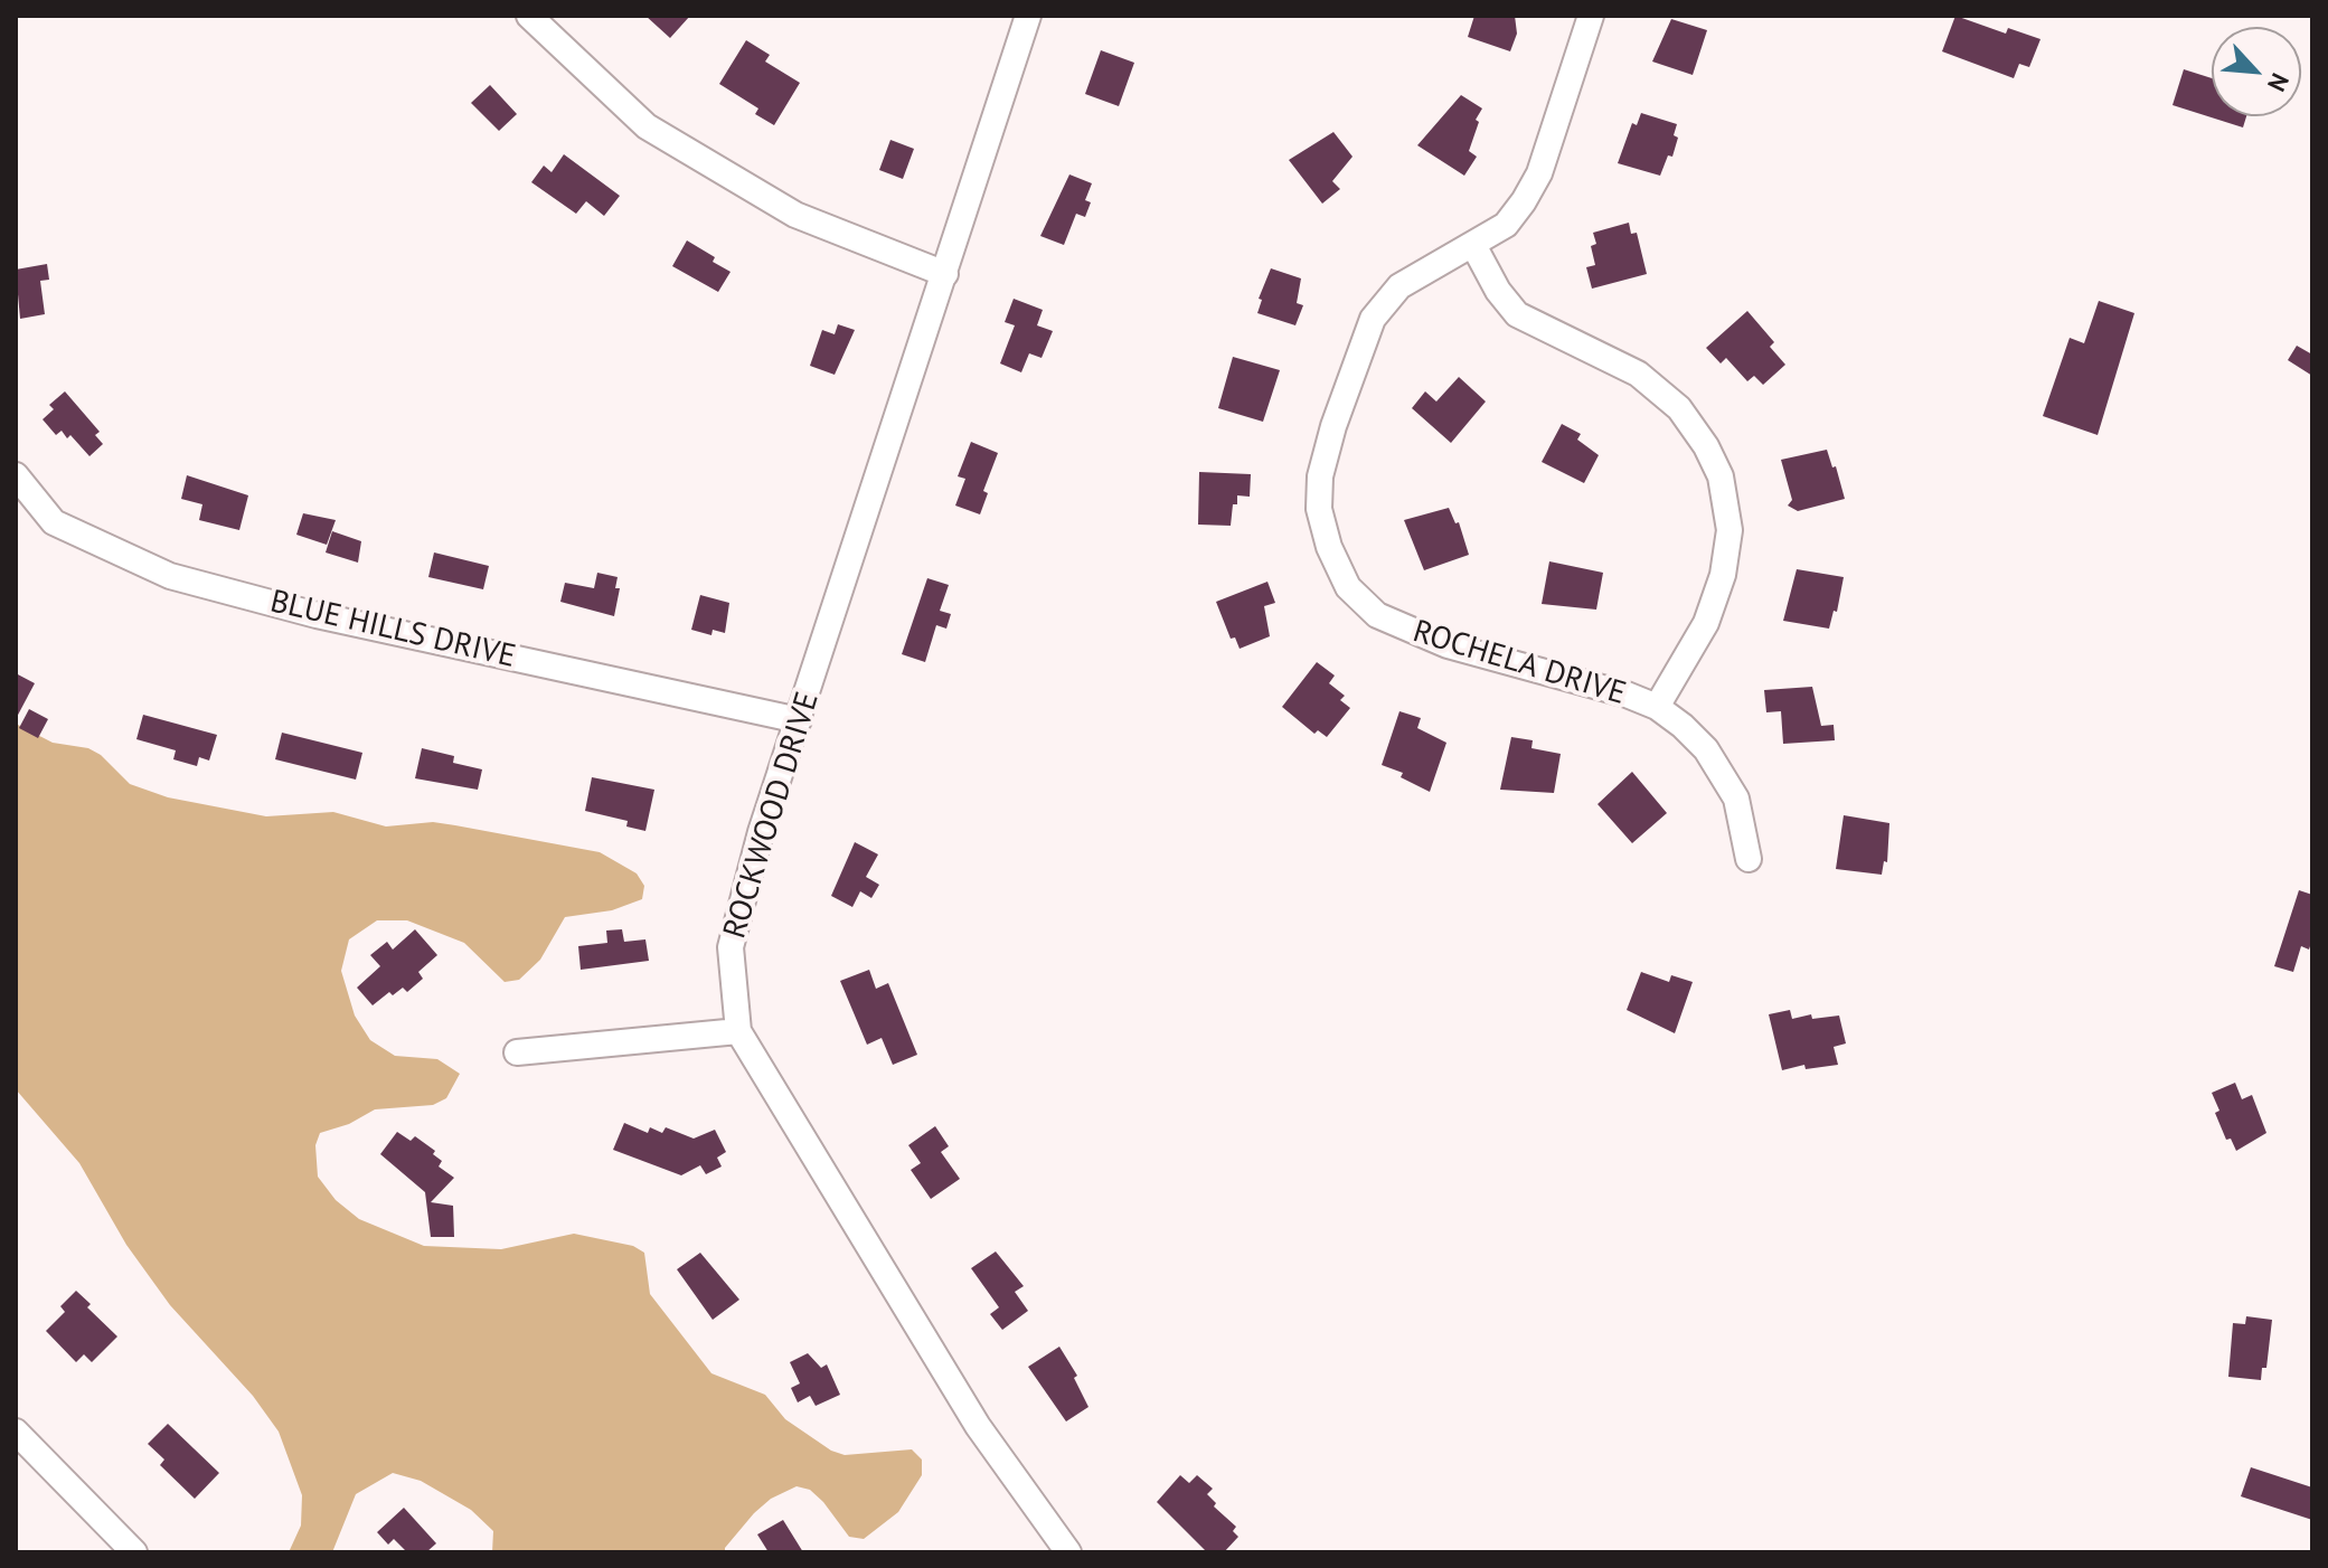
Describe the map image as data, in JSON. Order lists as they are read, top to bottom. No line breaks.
{"streets":{"street":["BLUE HILLS DRIVE","ROCHELA DRIVE","ROCKWOOD DRIVE"]},"crossings":[["BLUE HILLS DRIVE","ROCKWOOD DRIVE"]],"north":"bottom right"}
